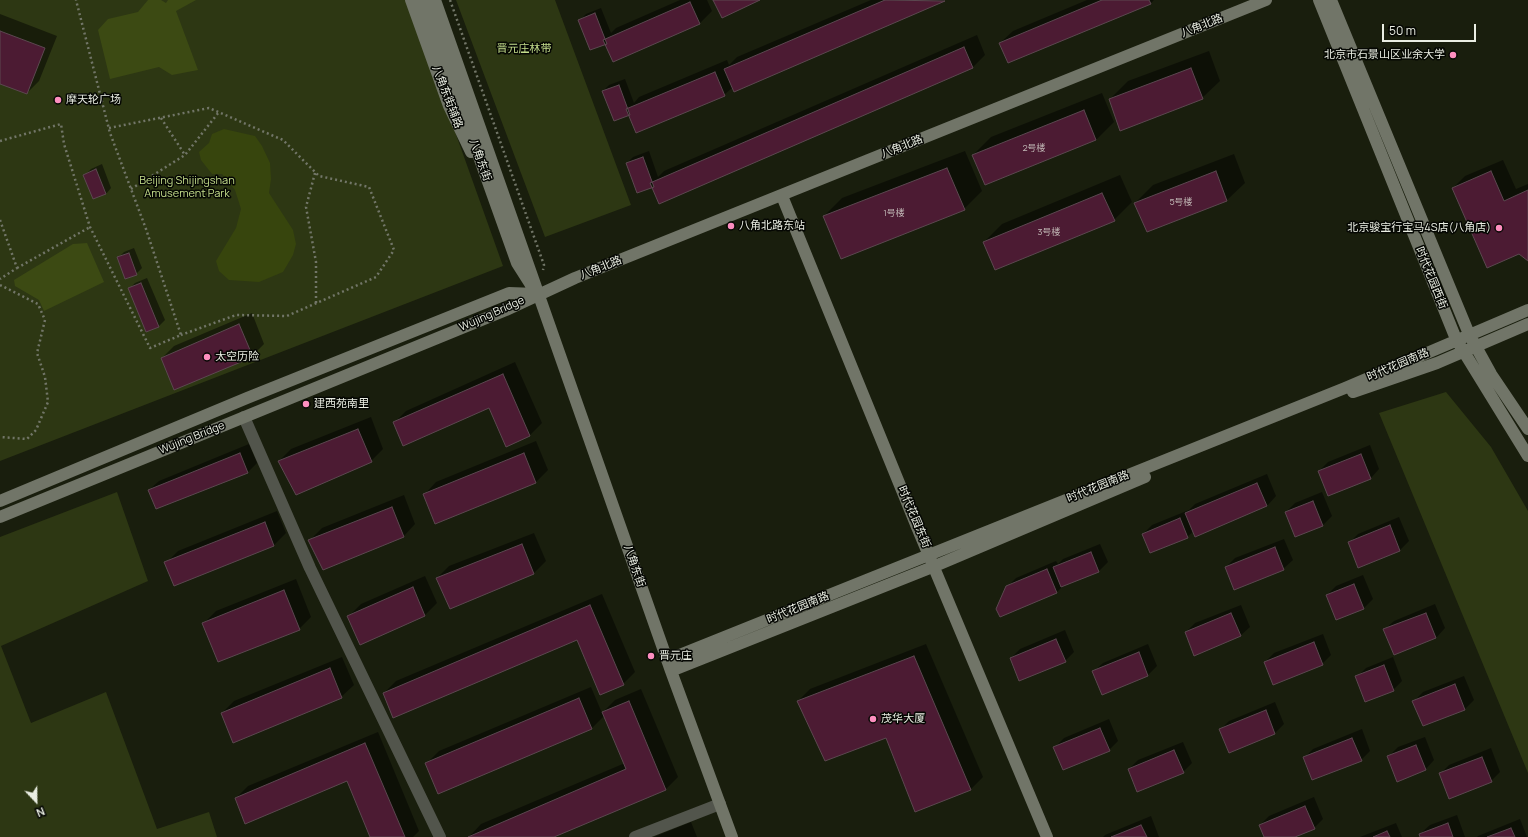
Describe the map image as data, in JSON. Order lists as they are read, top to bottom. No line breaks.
{"streets":{"street":["八角北路","八角东街辅路","八角东街","时代花园西街","Wujing Bridge","时代花园南路","时代花园东街"]},"crossings":[["八角北路","八角东街"],["八角北路","Wujing Bridge"],["八角北路","时代花园东街"],["八角东街辅路","八角东街"],["八角东街","Wujing Bridge"],["八角东街","时代花园南路"],["时代花园西街","时代花园南路"],["时代花园南路","时代花园东街"]],"parks":["晋元庄林带","Beijing Shijingshan Amusement Park"],"places":["北京市石景山区业余大学","摩天轮广场","八角北路东站","北京骏宝行宝马4S店(八角店)","太空历险","建西苑南里","晋元庄","茂华大厦"],"house_numbers":["2号楼","5号楼","1号楼","3号楼"],"scale_bar":"50 m","north":"bottom"}
